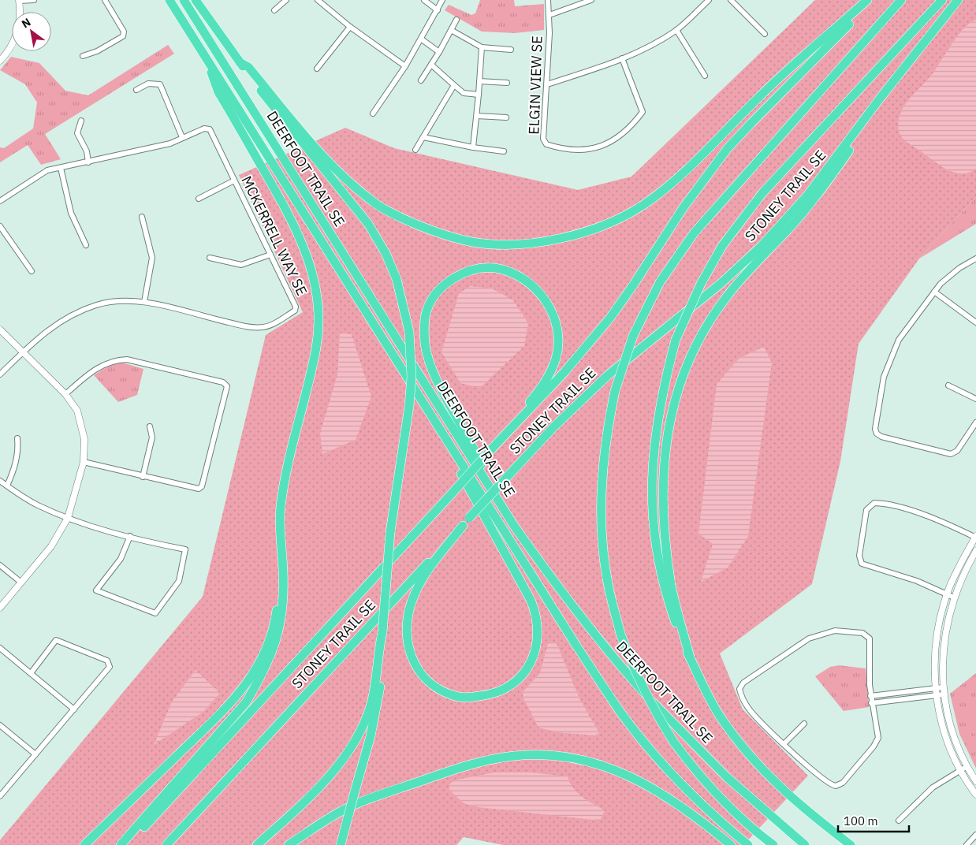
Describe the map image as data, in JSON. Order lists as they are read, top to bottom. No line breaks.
{"streets":{"highway":["DEERFOOT TRAIL SE","STONEY TRAIL SE"],"street":["ELGIN VIEW SE","MCKERRELL WAY SE"]},"scale_bar":"100 m","north":"top left"}
